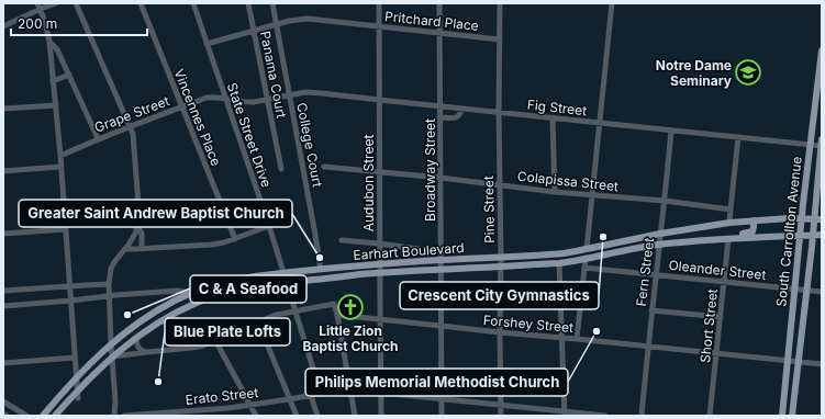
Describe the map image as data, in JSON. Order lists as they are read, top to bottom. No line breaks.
{"streets":{"main road":["South Carrollton Avenue","Earhart Boulevard"],"street":["Pritchard Place","Panama Court","Fig Street","Grape Street","Vincennes Place","State Street Drive","College Court","Broadway Street","Colapissa Street","Audubon Street","Pine Street","Oleander Street","Fern Street","Forshey Street","Short Street","Erato Street"]},"crossings":[["Pritchard Place","Panama Court"],["Pritchard Place","State Street Drive"],["Pritchard Place","College Court"],["Pritchard Place","Broadway Street"],["Pritchard Place","Audubon Street"],["Pritchard Place","Pine Street"],["Panama Court","Grape Street"],["Fig Street","Grape Street"],["Fig Street","College Court"],["Fig Street","Broadway Street"],["Fig Street","Audubon Street"],["Fig Street","Pine Street"],["Fig Street","South Carrollton Avenue"],["Fig Street","Fern Street"],["Grape Street","Vincennes Place"],["Grape Street","State Street Drive"],["Grape Street","College Court"],["State Street Drive","Earhart Boulevard"],["State Street Drive","Erato Street"],["College Court","Earhart Boulevard"],["Broadway Street","Colapissa Street"],["Broadway Street","Earhart Boulevard"],["Broadway Street","Forshey Street"],["Broadway Street","Erato Street"],["Colapissa Street","Audubon Street"],["Colapissa Street","Pine Street"],["Colapissa Street","Fern Street"],["Audubon Street","Earhart Boulevard"],["Audubon Street","Forshey Street"],["Audubon Street","Erato Street"],["Pine Street","Earhart Boulevard"],["Pine Street","Forshey Street"],["Pine Street","Erato Street"],["South Carrollton Avenue","Earhart Boulevard"],["South Carrollton Avenue","Oleander Street"],["South Carrollton Avenue","Forshey Street"],["Earhart Boulevard","Fern Street"],["Earhart Boulevard","Short Street"],["Oleander Street","Fern Street"],["Oleander Street","Short Street"],["Fern Street","Forshey Street"],["Forshey Street","Short Street"]],"places":{"school or university":["Notre Dame Seminary"],"other":["Crescent City Gymnastics","Greater Saint Andrew Baptist Church","C & A Seafood","Philips Memorial Methodist Church","Blue Plate Lofts"],"church":["Little Zion Baptist Church"]},"scale_bar":"200 m"}
